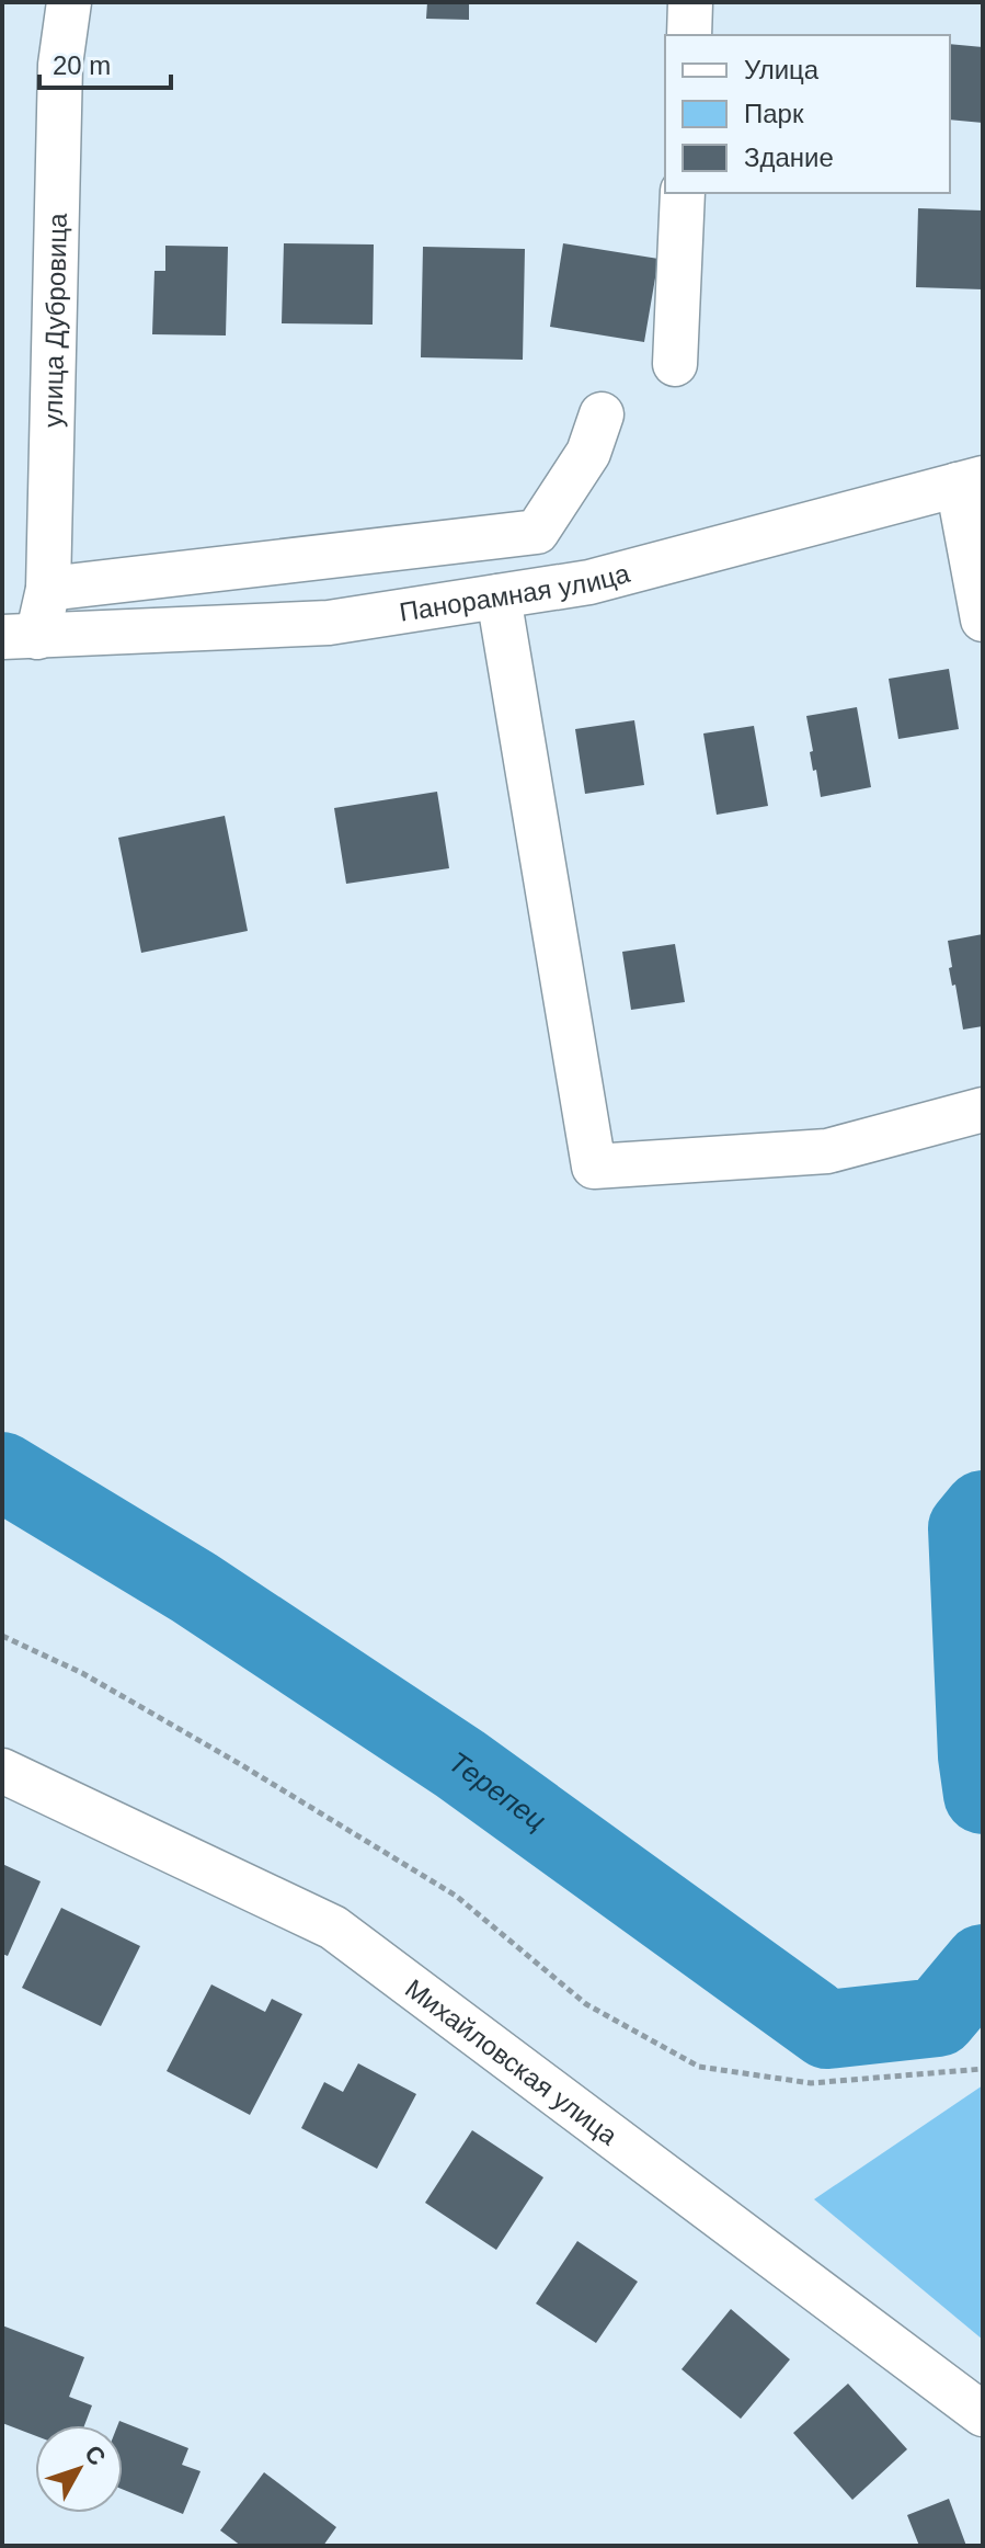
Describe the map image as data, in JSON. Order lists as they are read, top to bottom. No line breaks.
{"streets":{"street":["улица Дубровица","Панорамная улица","Михайловская улица"]},"crossings":[["улица Дубровица","Панорамная улица"]],"water":["Терепец"],"legend":["Улица","Парк","Здание"],"scale_bar":"20 m","north":"top right"}
